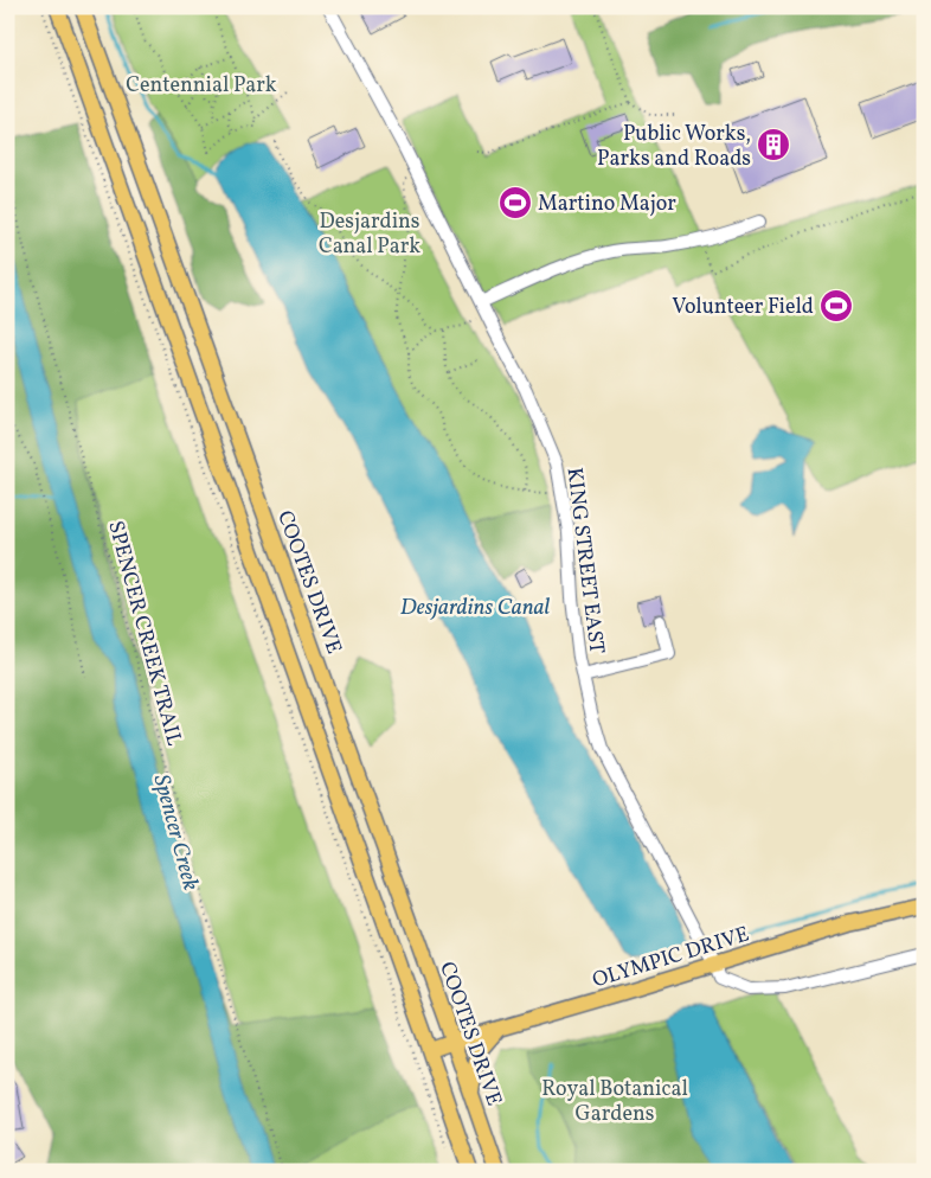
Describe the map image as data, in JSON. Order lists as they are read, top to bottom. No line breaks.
{"streets":{"main road":["COOTES DRIVE","OLYMPIC DRIVE"],"street":["KING STREET EAST"],"path":["SPENCER CREEK TRAIL"]},"crossings":[["KING STREET EAST","OLYMPIC DRIVE"],["COOTES DRIVE","OLYMPIC DRIVE"]],"water":["Desjardins Canal","Spencer Creek"],"parks":["Centennial Park","Desjardins Canal Park","Royal Botanical Gardens"],"places":{"building":["Public Works, Parks and Roads"],"sports":["Martino Major","Volunteer Field"]}}
